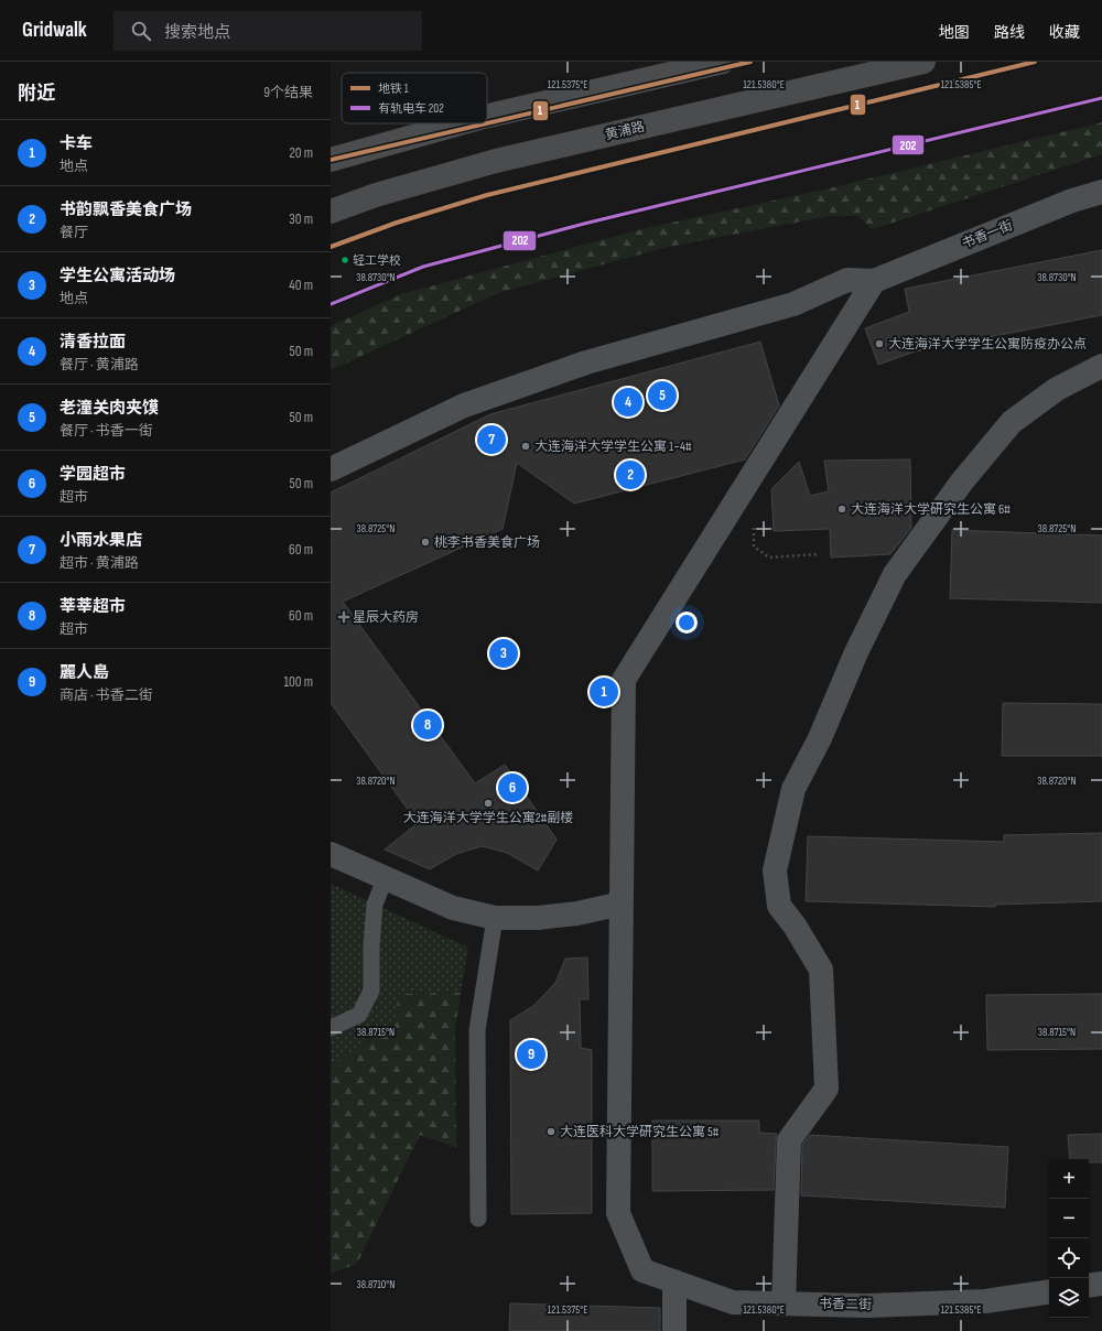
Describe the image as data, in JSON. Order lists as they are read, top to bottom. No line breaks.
{"streets":{"highway":["黄浦路"],"street":["书香一街","书香二街"]},"places":{"other":["轻工学校","大连海洋大学学生公寓防疫办公点","大连海洋大学学生公寓 1~4#","大连海洋大学研究生公寓 6#","桃李书香美食广场","大连海洋大学学生公寓2#副楼","大连医科大学研究生公寓 5#"],"health":["星辰大药房"]},"lines":["metro line 1","tram line 202"],"legend":["地铁 1","有轨电车 202"],"page":{"header":"Gridwalk","search":"搜索地点","nav":["地图","路线","收藏"],"heading":["附近","9个结果"],"list":[{"mark":"1","name":"卡车","note":"地点","value":"20 m"},{"mark":"2","name":"书韵飘香美食广场","note":"餐厅","value":"30 m"},{"mark":"3","name":"学生公寓活动场","note":"地点","value":"40 m"},{"mark":"4","name":"清香拉面","note":"餐厅 · 黄浦路","value":"50 m"},{"mark":"5","name":"老潼关肉夹馍","note":"餐厅 · 书香一街","value":"50 m"},{"mark":"6","name":"学园超市","note":"超市","value":"50 m"},{"mark":"7","name":"小雨水果店","note":"超市 · 黄浦路","value":"60 m"},{"mark":"8","name":"莘莘超市","note":"超市","value":"60 m"},{"mark":"9","name":"麗人島","note":"商店 · 书香二街","value":"100 m"}],"pins":["5","4","7","2","3","1","8","6","9"],"map_buttons":["+","−"]},"coordinates":["121.5375°E","121.5380°E","121.5385°E","38.8730°N","38.8725°N","38.8720°N","38.8715°N","38.8710°N"]}
